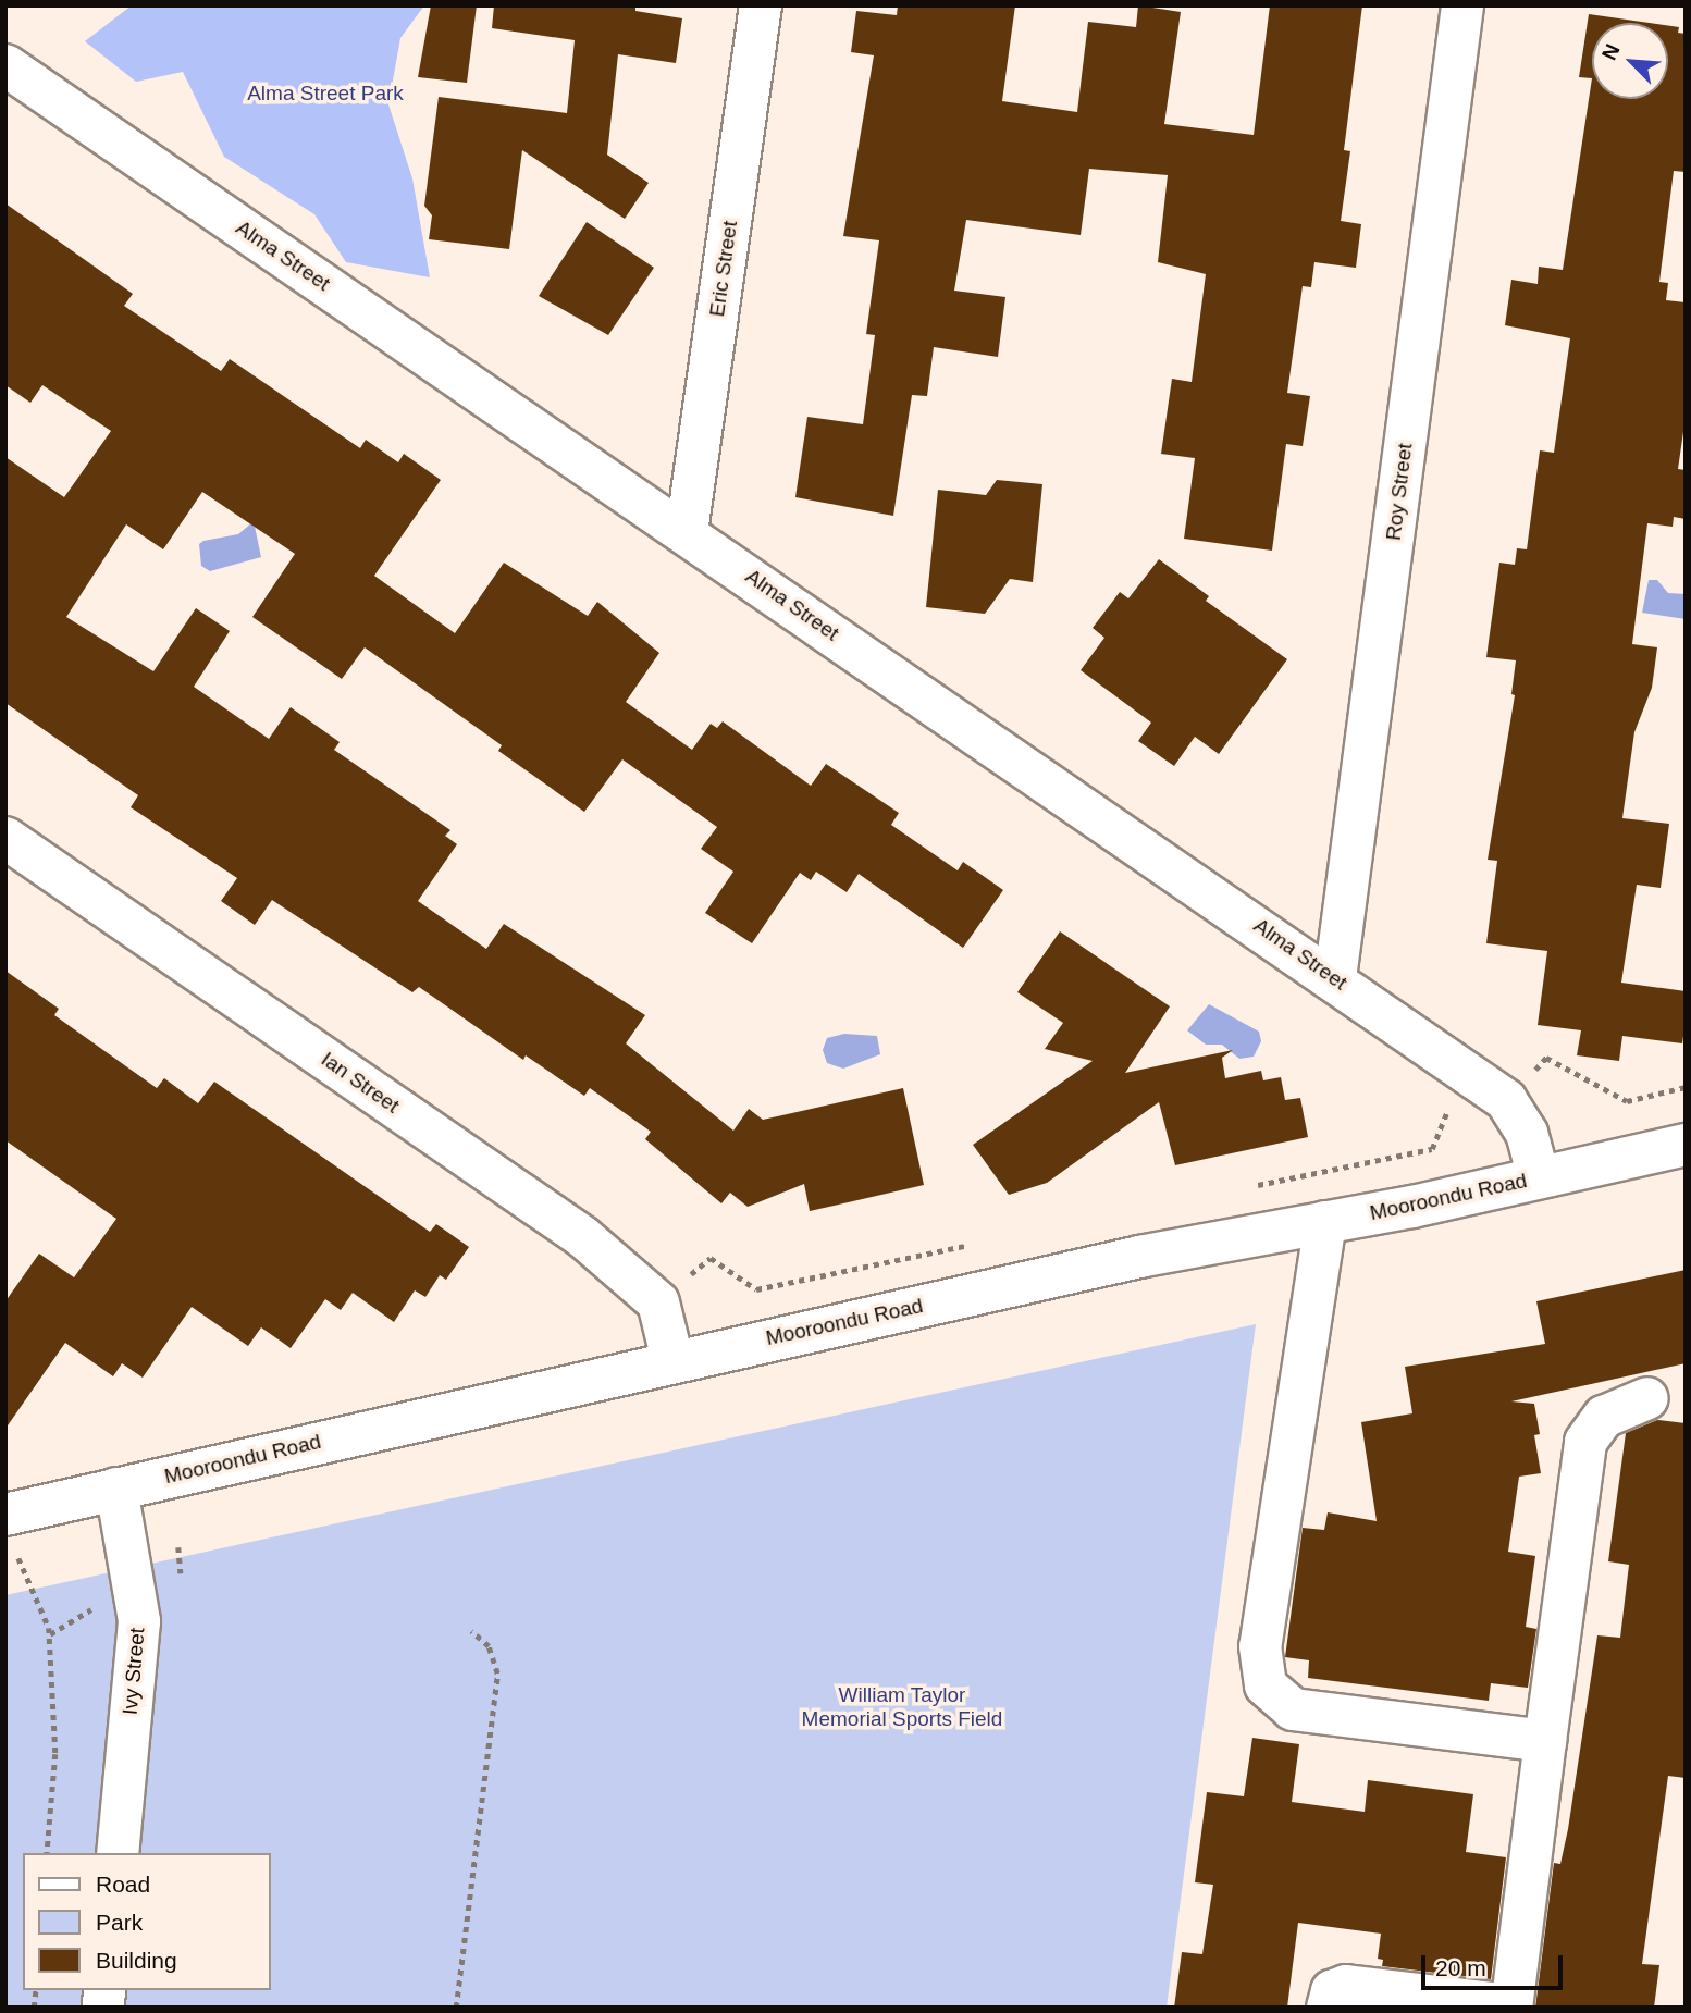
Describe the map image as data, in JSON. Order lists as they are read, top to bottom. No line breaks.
{"streets":{"street":["Alma Street","Eric Street","Roy Street","Ian Street","Mooroondu Road","Ivy Street"]},"crossings":[["Alma Street","Eric Street"],["Alma Street","Roy Street"],["Alma Street","Mooroondu Road"],["Mooroondu Road","Ivy Street"]],"parks":["Alma Street Park","William Taylor Memorial Sports Field"],"legend":["Road","Park","Building"],"scale_bar":"20 m","north":"top left"}
